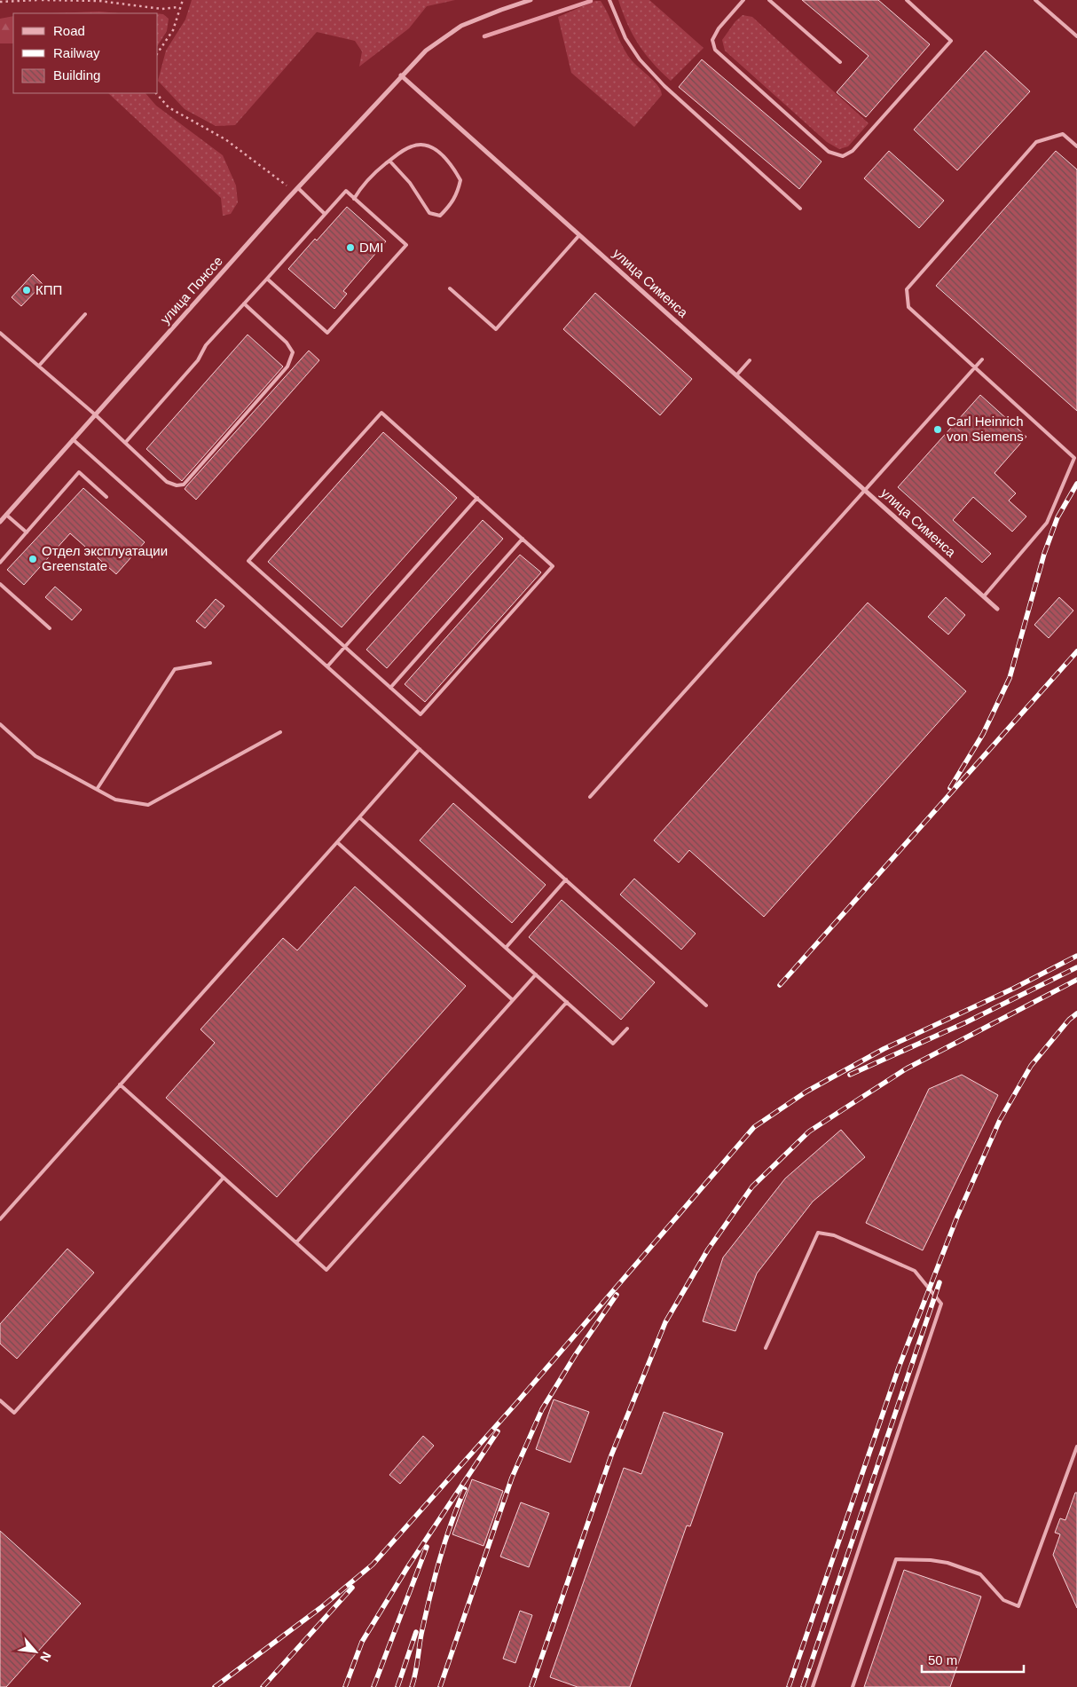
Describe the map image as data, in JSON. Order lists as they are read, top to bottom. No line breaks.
{"streets":{"street":["улица Сименса","улица Понссе"]},"crossings":[["улица Сименса","улица Понссе"]],"places":["DMI","КПП","Carl Heinrich von Siemens","Отдел эксплуатации Greenstate"],"legend":["Road","Railway","Building"],"scale_bar":"50 m","north":"bottom right"}
